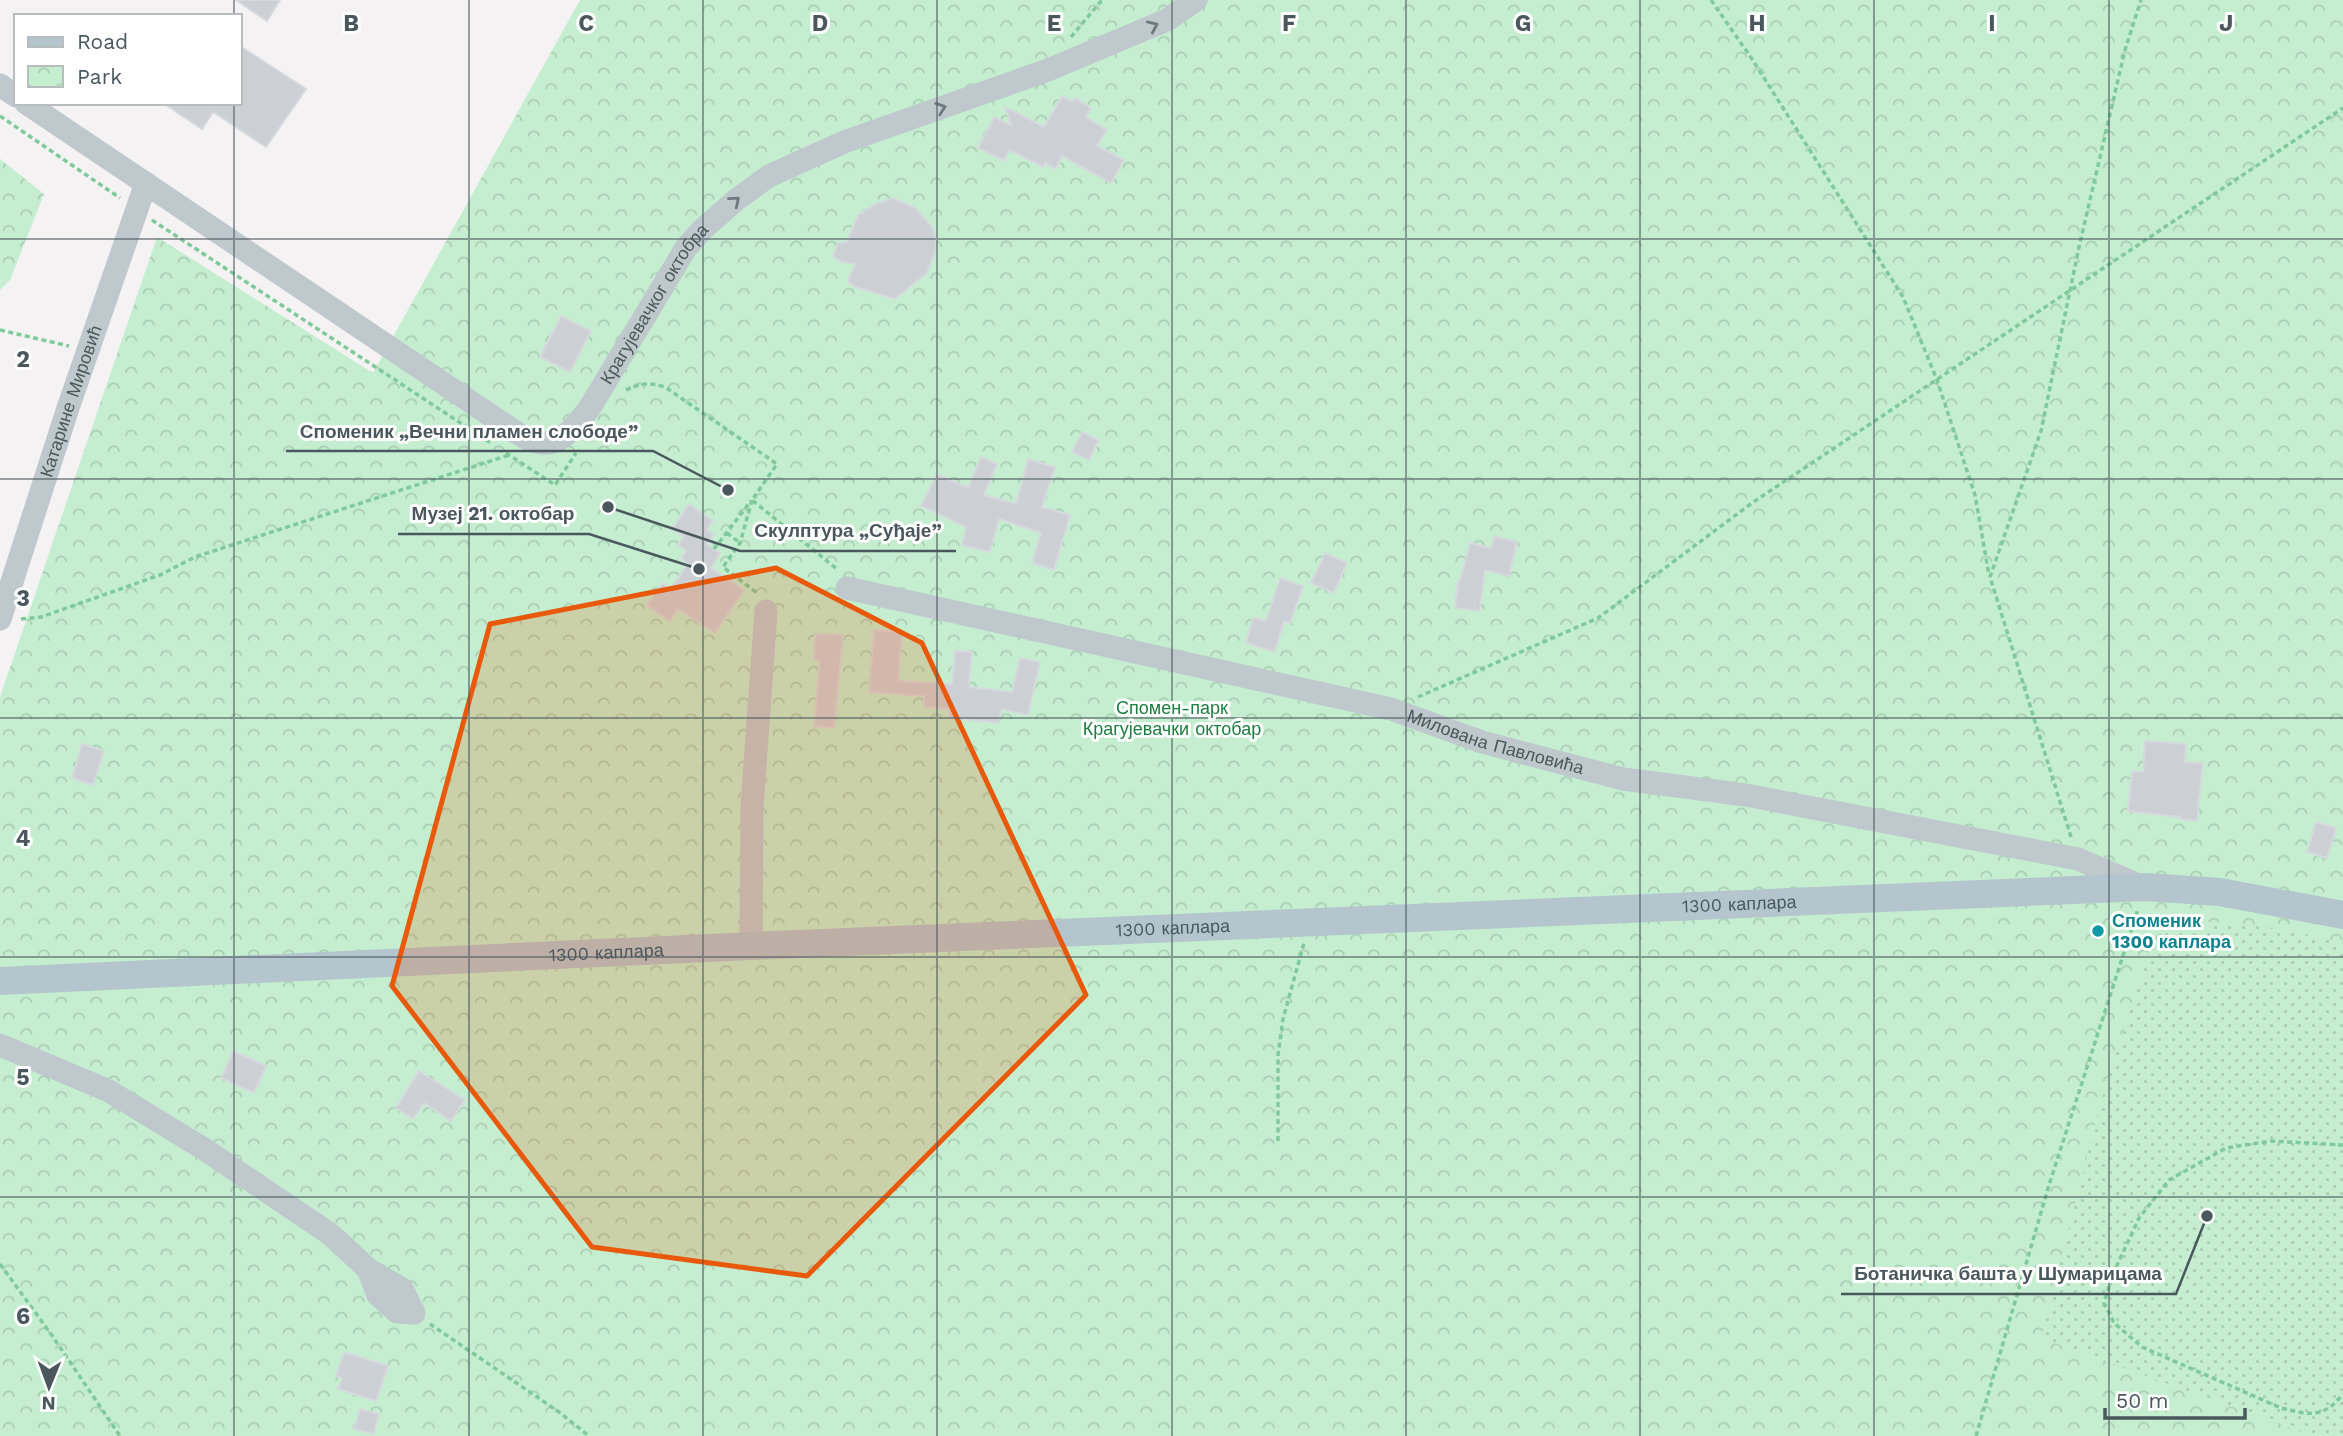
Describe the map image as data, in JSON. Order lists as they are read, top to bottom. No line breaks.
{"streets":{"main road":["1300 каплара"],"street":["Крагујевачког октобра","Катарине Мировић","Милована Павловића"]},"crossings":[["Крагујевачког октобра","Катарине Мировић"],["Милована Павловића","1300 каплара"]],"one_way":["Крагујевачког октобра"],"parks":["Спомен-парк Крагујевачки октобар"],"places":["Споменик „Вечни пламен слободе”","Скулптура „Суђаје”","Музеј 21. октобар","Споменик 1300 каплара","Ботаничка башта у Шумарицама"],"legend":["Road","Park"],"scale_bar":"50 m","north":"bottom","grid":{"columns":["B","C","D","E","F","G","H","I","J"],"rows":["2","3","4","5","6"]}}
